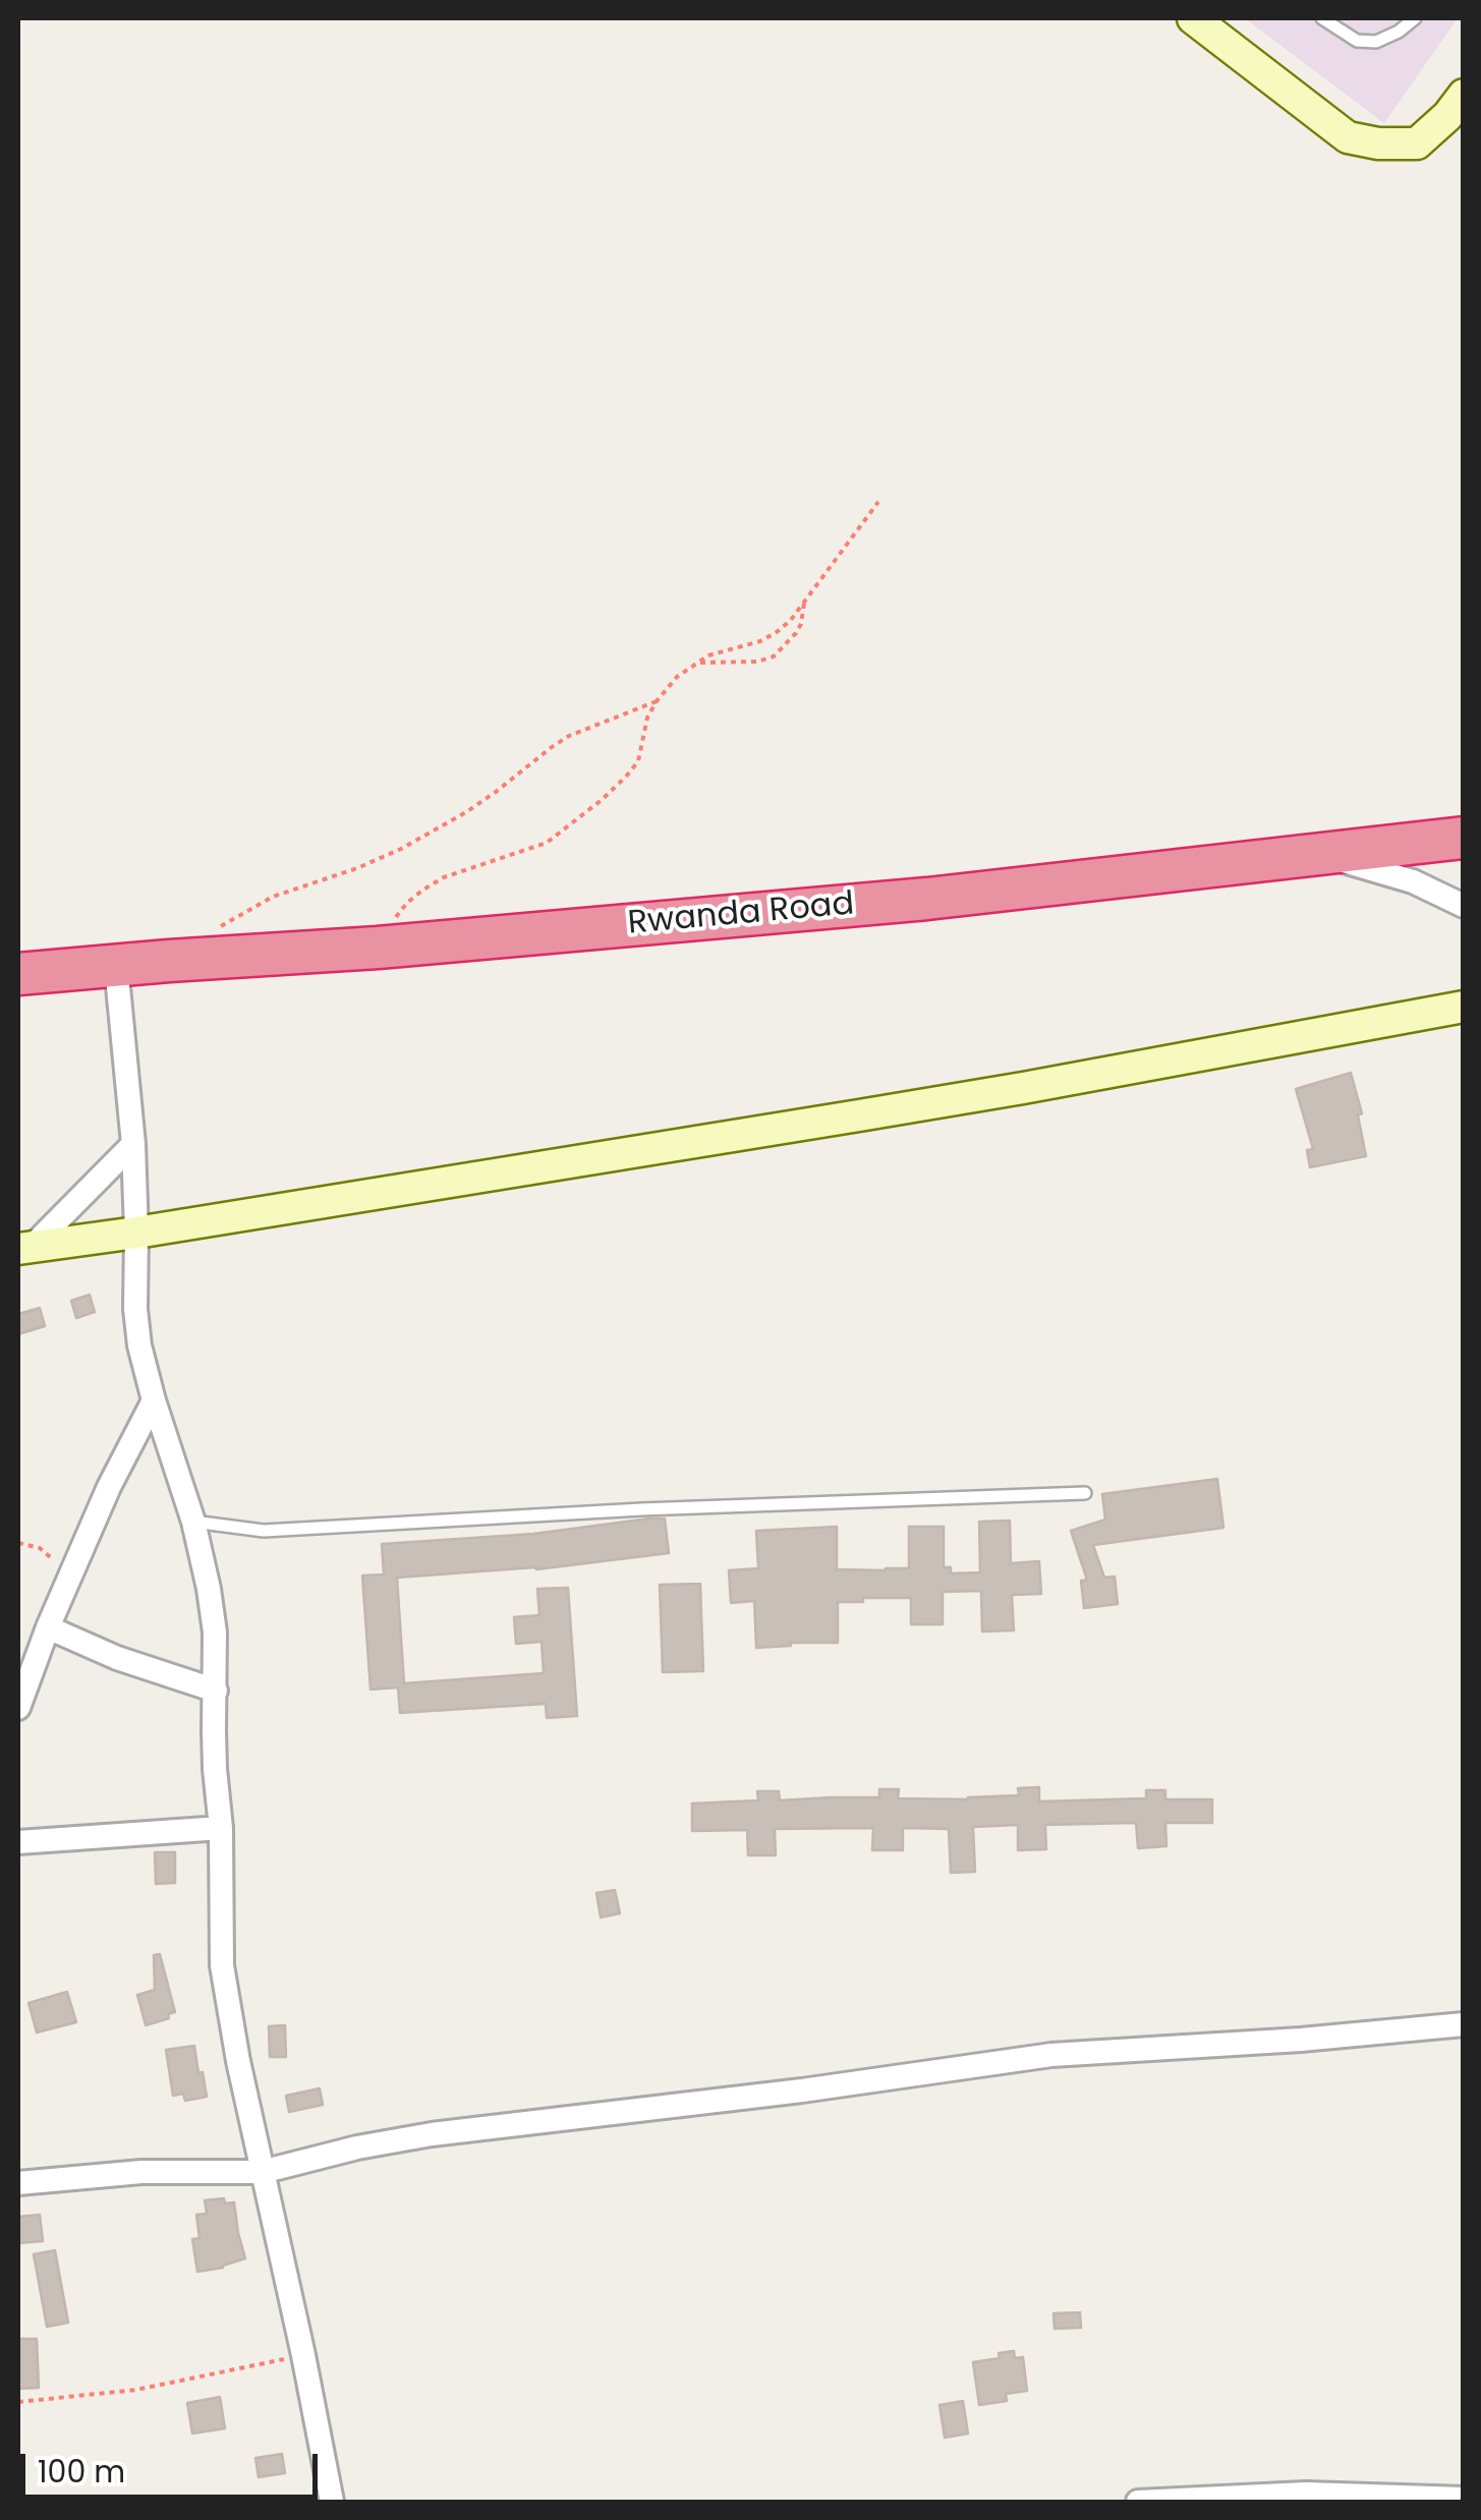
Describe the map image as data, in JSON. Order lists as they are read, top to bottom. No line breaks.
{"streets":{"highway":["Rwanda Road"]},"scale_bar":"100 m"}
